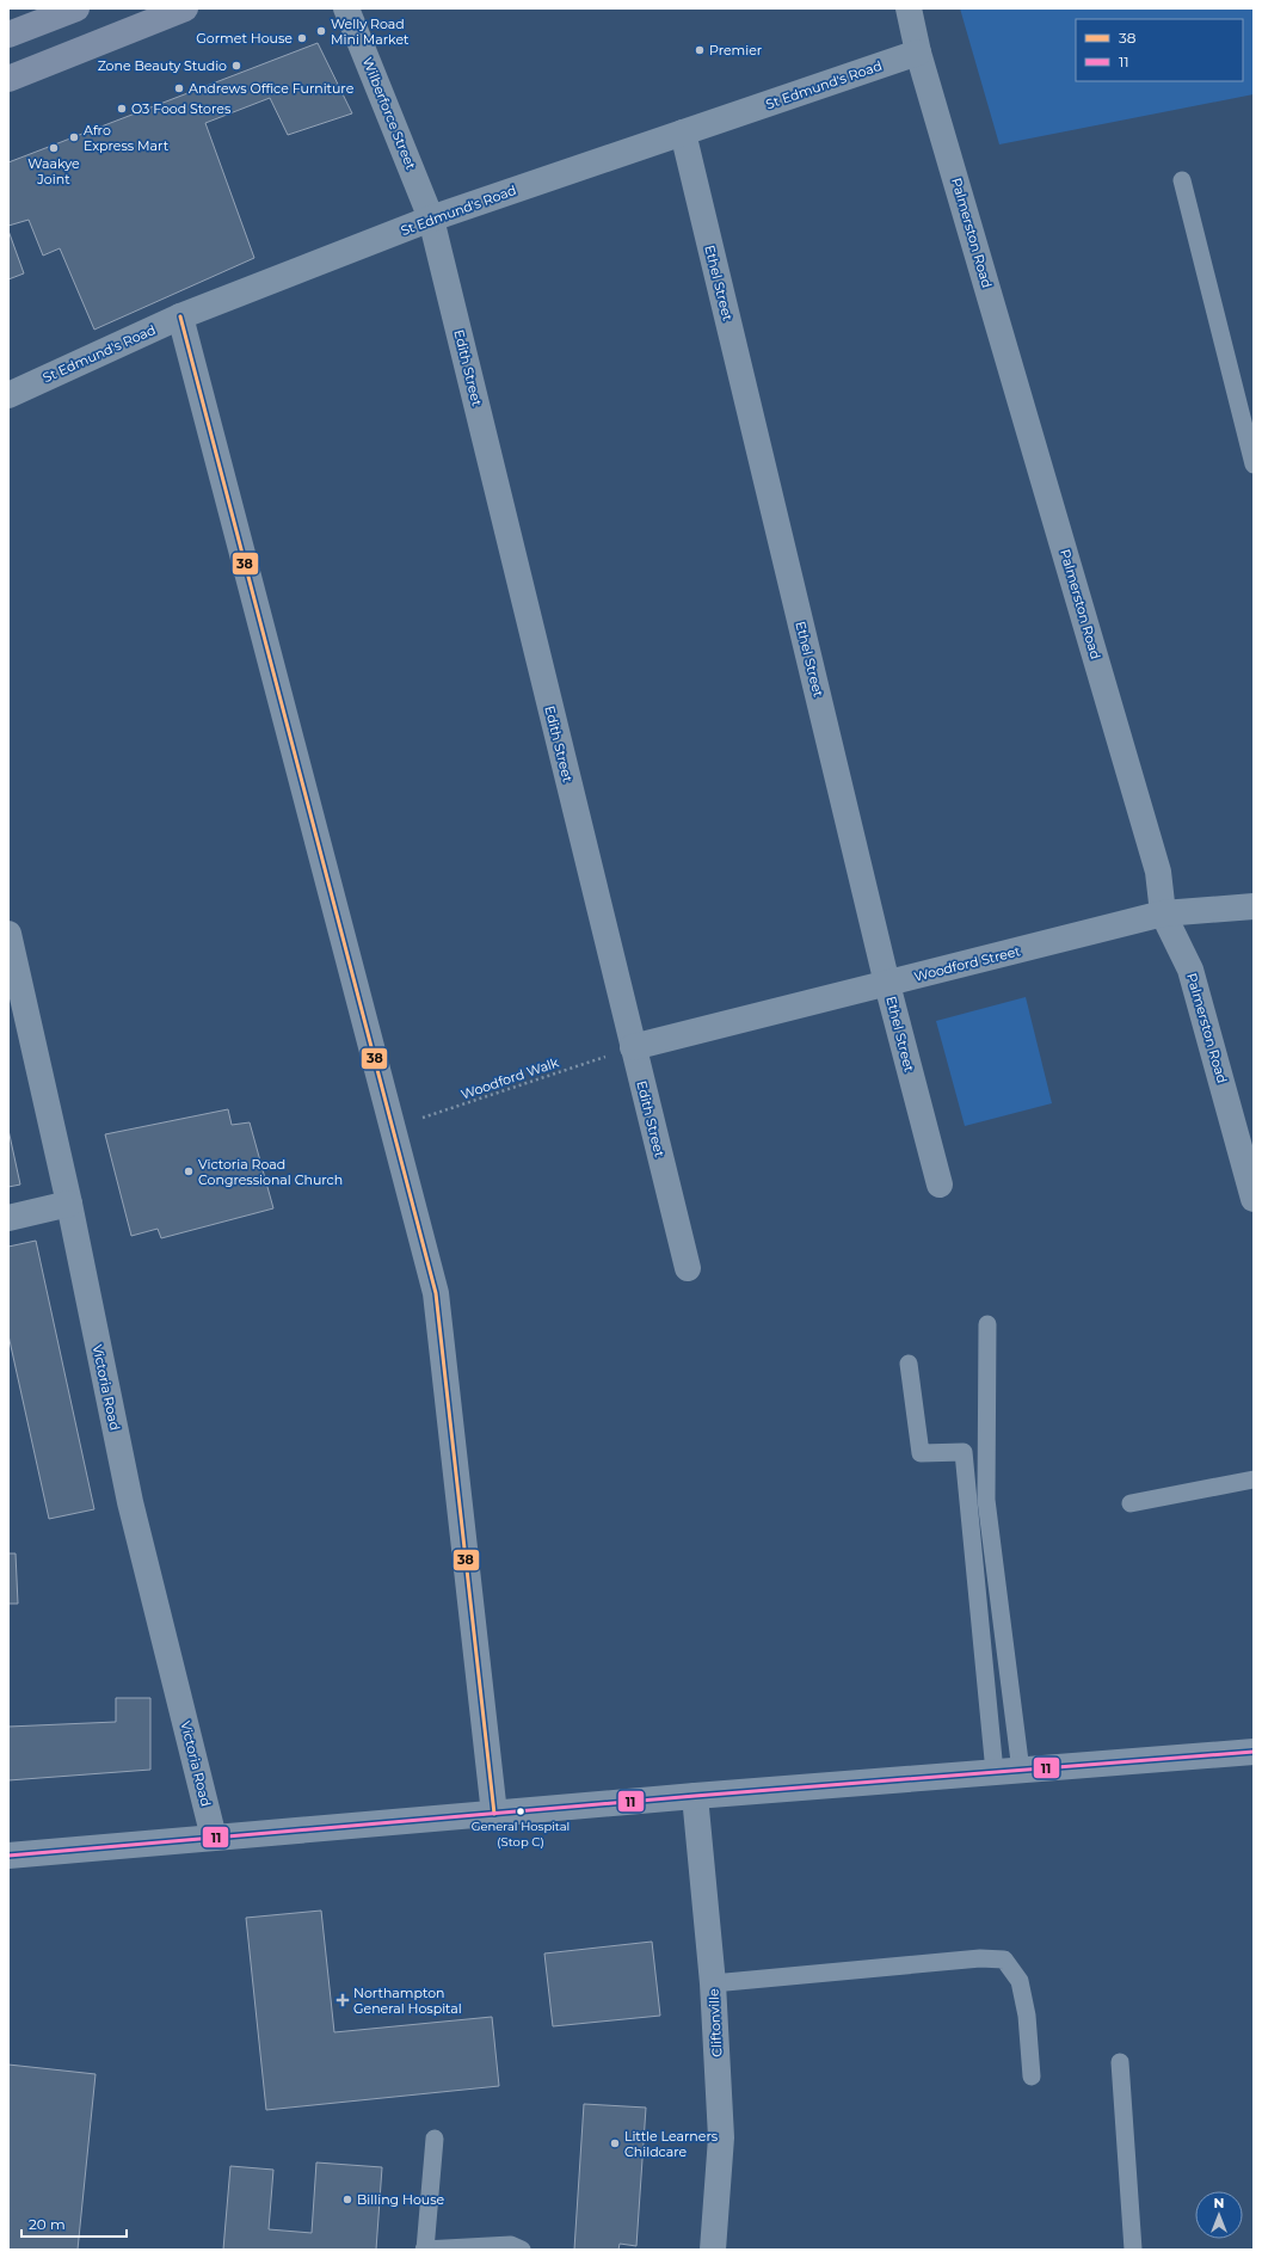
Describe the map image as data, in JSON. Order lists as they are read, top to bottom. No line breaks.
{"streets":{"street":["St Edmund's Road","Wilberforce Street","Palmerston Road","Ethel Street","Edith Street","Woodford Street","Victoria Road","Cliftonville"],"path":["Woodford Walk"]},"crossings":[["St Edmund's Road","Wilberforce Street"],["St Edmund's Road","Palmerston Road"],["St Edmund's Road","Ethel Street"],["St Edmund's Road","Edith Street"],["Wilberforce Street","Edith Street"],["Palmerston Road","Woodford Street"],["Ethel Street","Woodford Street"],["Edith Street","Woodford Street"],["Edith Street","Woodford Walk"],["Woodford Street","Woodford Walk"]],"places":{"other":["Welly Road Mini Market","Gormet House","Premier","Zone Beauty Studio","Andrews Office Furniture","O3 Food Stores","Afro Express Mart","Waakye Joint","Victoria Road Congressional Church","General Hospital (Stop C)","Little Learners Childcare","Billing House"],"health":["Northampton General Hospital"]},"lines":["transit line 38","transit line 11"],"legend":["38","11"],"scale_bar":"20 m","north":"top"}
